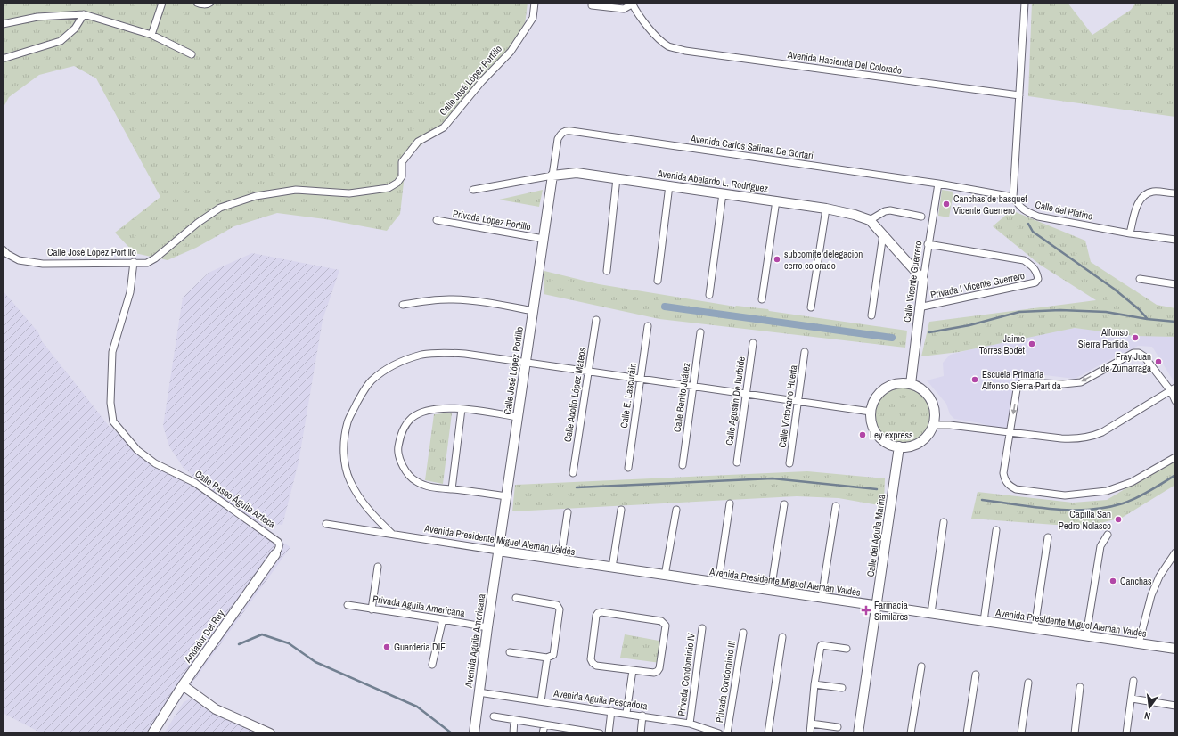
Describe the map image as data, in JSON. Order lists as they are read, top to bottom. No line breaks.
{"streets":{"street":["Avenida Hacienda Del Colorado","Calle José López Portillo","Avenida Carlos Salinas De Gortari","Avenida Abelardo L. Rodríguez","Calle del Platino","Privada López Portillo","Calle Vicente Guerrero","Privada I Vicente Guerrero","Calle Adolfo López Mateos","Calle E. Lascuráin","Calle Benito Juárez","Calle Agustín De Iturbide","Calle Victoriano Huerta","Calle Paseo Águila Azteca","Calle del Águila Marina","Avenida Presidente Miguel Alemán Valdés","Privada Aguila Americana","Andador Del Rey","Avenida Aguila Americana","Privada Condominio IV","Privada Condominio III","Avenida Aguila Pescadora"]},"crossings":[["Calle José López Portillo","Avenida Carlos Salinas De Gortari"],["Calle José López Portillo","Avenida Abelardo L. Rodríguez"],["Calle José López Portillo","Privada López Portillo"],["Calle José López Portillo","Calle Paseo Águila Azteca"],["Calle José López Portillo","Avenida Presidente Miguel Alemán Valdés"],["Calle José López Portillo","Avenida Aguila Americana"],["Avenida Carlos Salinas De Gortari","Calle Vicente Guerrero"],["Avenida Abelardo L. Rodríguez","Calle Vicente Guerrero"],["Calle Vicente Guerrero","Privada I Vicente Guerrero"],["Calle Vicente Guerrero","Calle del Águila Marina"],["Calle Paseo Águila Azteca","Andador Del Rey"],["Calle del Águila Marina","Avenida Presidente Miguel Alemán Valdés"],["Avenida Presidente Miguel Alemán Valdés","Avenida Aguila Americana"],["Privada Aguila Americana","Avenida Aguila Americana"],["Avenida Aguila Americana","Avenida Aguila Pescadora"],["Privada Condominio IV","Avenida Aguila Pescadora"]],"places":{"other":["Canchas de basquet Vicente Guerrero","subcomite delegacion cerro colorado","Alfonso Sierra Partida","Jaime Torres Bodet","Fray Juan de Zumarraga","Escuela Primaria Alfonso Sierra Partida","Ley express","Capilla San Pedro Nolasco","Canchas","Guarderia DIF"],"health":["Farmacia Similares"]},"north":"bottom"}
